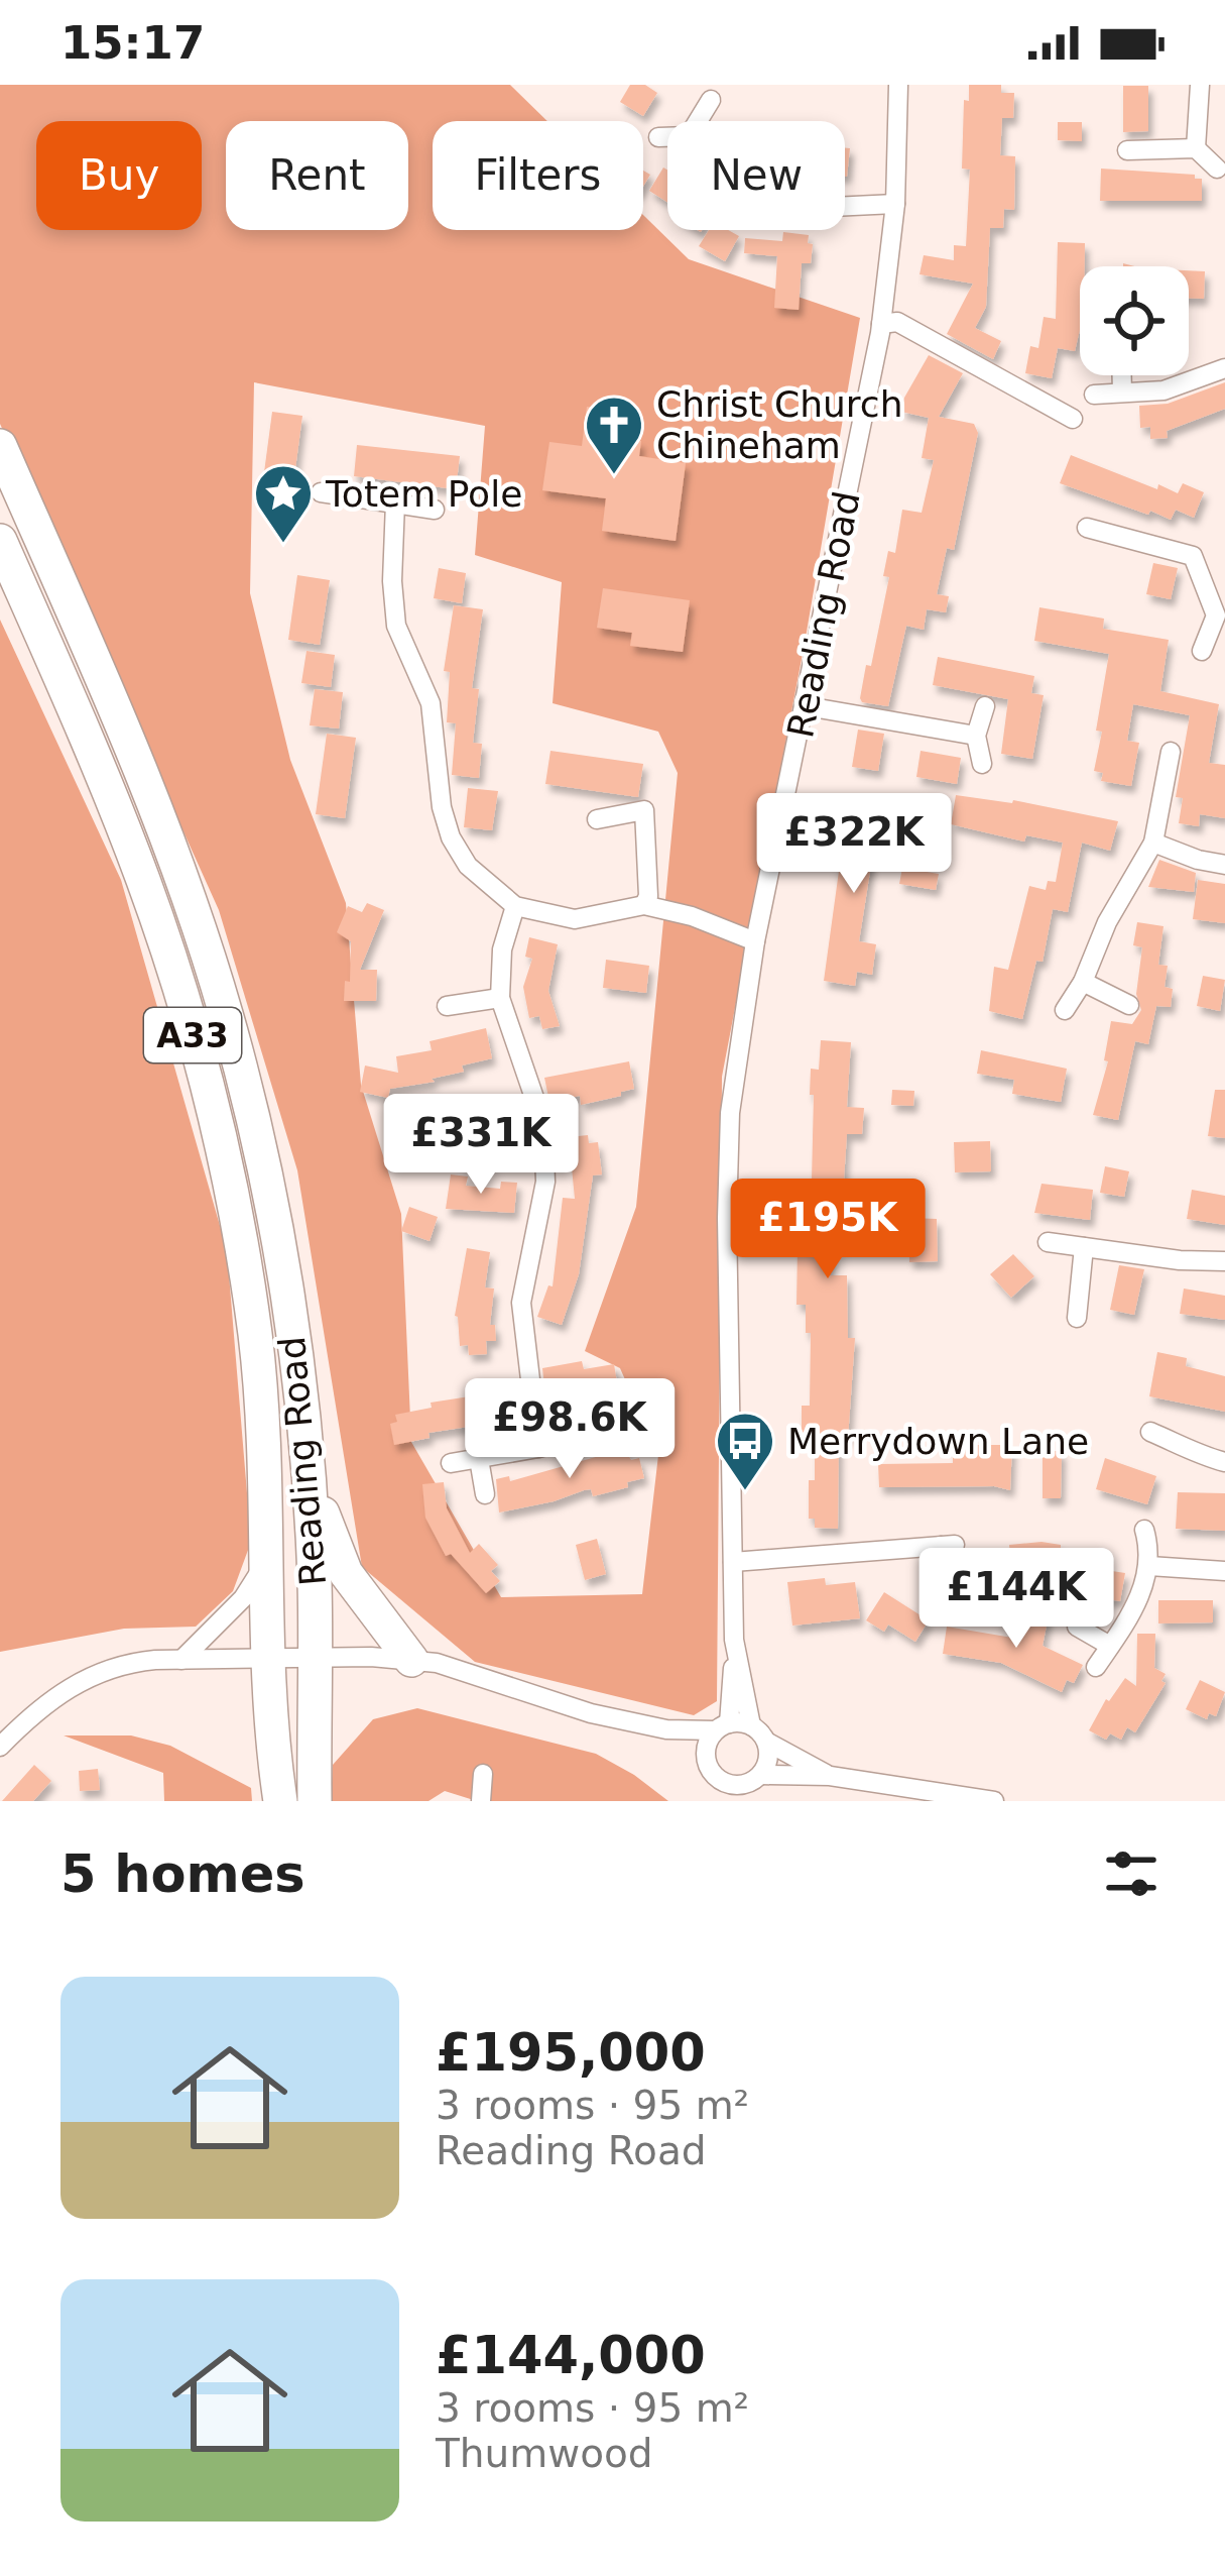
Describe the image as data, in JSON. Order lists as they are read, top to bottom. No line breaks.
{"streets":{"highway":["Reading Road","A33"]},"places":{"church":["Christ Church Chineham"],"place":["Totem Pole"],"bus stop":["Merrydown Lane"]},"page":{"status":"15:17","chip":["Buy","Rent","Filters","New"],"price":["£322K","£331K","£195K","£98.6K","£144K"],"heading":"5 homes","list":[{"name":"£195,000","note":"3 rooms · 95 m² · Reading Road"},{"name":"£144,000","note":"3 rooms · 95 m² · Thumwood"}]}}
